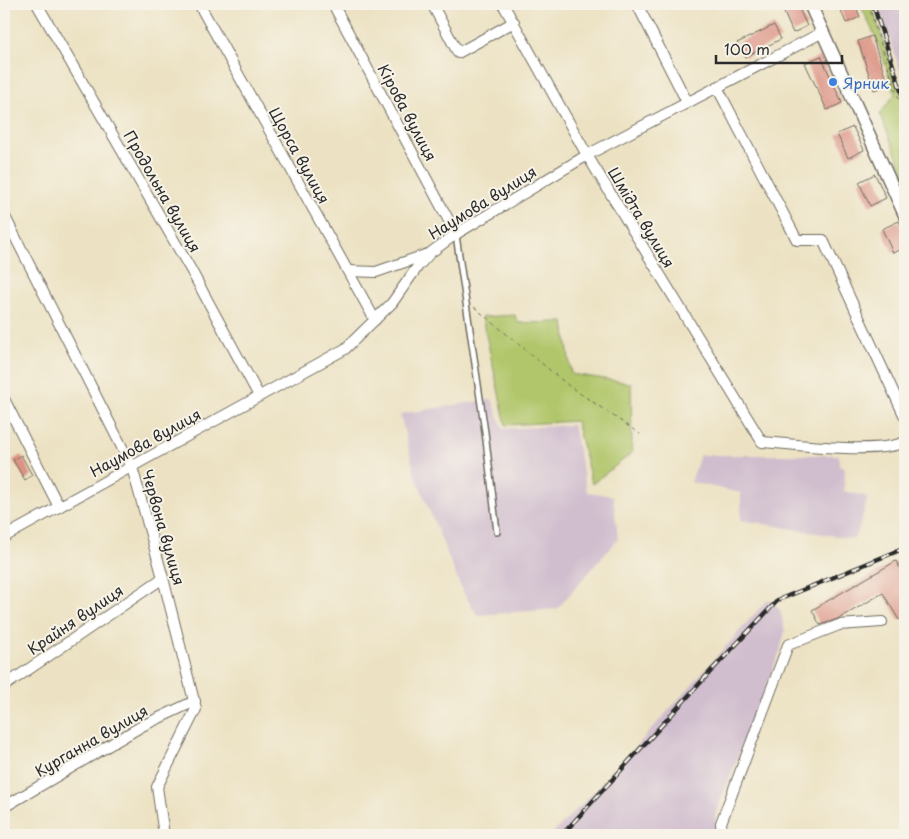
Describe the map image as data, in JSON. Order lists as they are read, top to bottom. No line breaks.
{"streets":{"street":["Кірова вулиця","Щорса вулиця","Продольна вулиця","Наумова вулиця","Шмідта вулиця","Червона вулиця","Крайня вулиця","Курганна вулиця"]},"crossings":[["Кірова вулиця","Наумова вулиця"],["Щорса вулиця","Наумова вулиця"],["Продольна вулиця","Наумова вулиця"],["Наумова вулиця","Шмідта вулиця"],["Наумова вулиця","Червона вулиця"],["Червона вулиця","Крайня вулиця"],["Червона вулиця","Курганна вулиця"]],"places":["Ярник"],"scale_bar":"100 m"}
